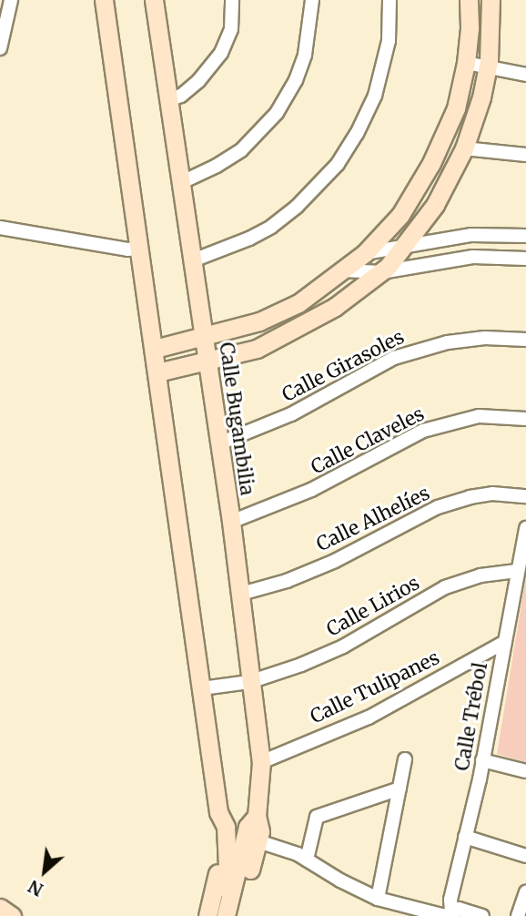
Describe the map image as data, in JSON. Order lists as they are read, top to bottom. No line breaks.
{"streets":{"street":["Calle Girasoles","Calle Bugambilia","Calle Claveles","Calle Alhelíes","Calle Lirios","Calle Tulipanes","Calle Trébol"]},"crossings":[["Calle Girasoles","Calle Bugambilia"],["Calle Bugambilia","Calle Claveles"],["Calle Bugambilia","Calle Alhelíes"],["Calle Bugambilia","Calle Lirios"],["Calle Bugambilia","Calle Tulipanes"],["Calle Lirios","Calle Trébol"],["Calle Tulipanes","Calle Trébol"]],"north":"bottom left"}
